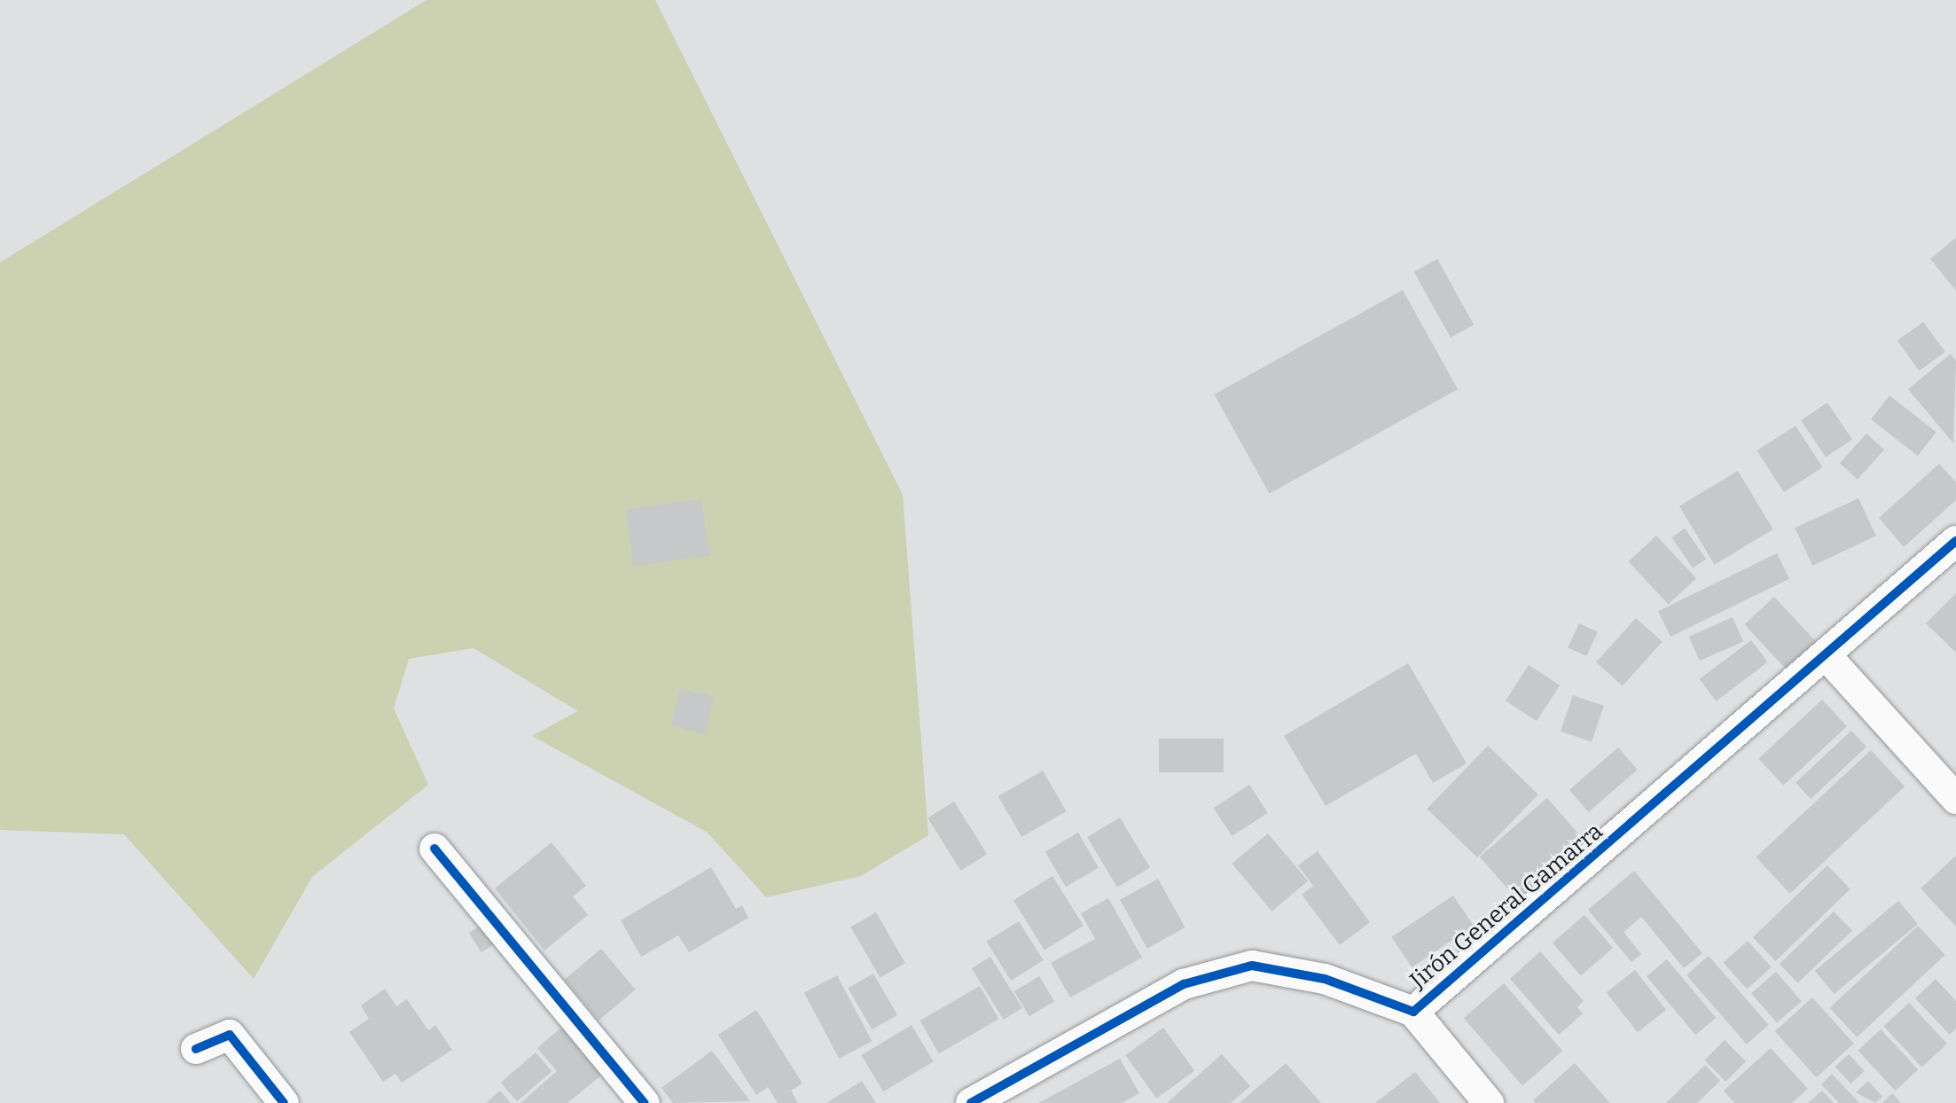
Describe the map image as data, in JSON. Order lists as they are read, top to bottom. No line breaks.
{"streets":{"street":["Jirón General Gamarra"]}}
